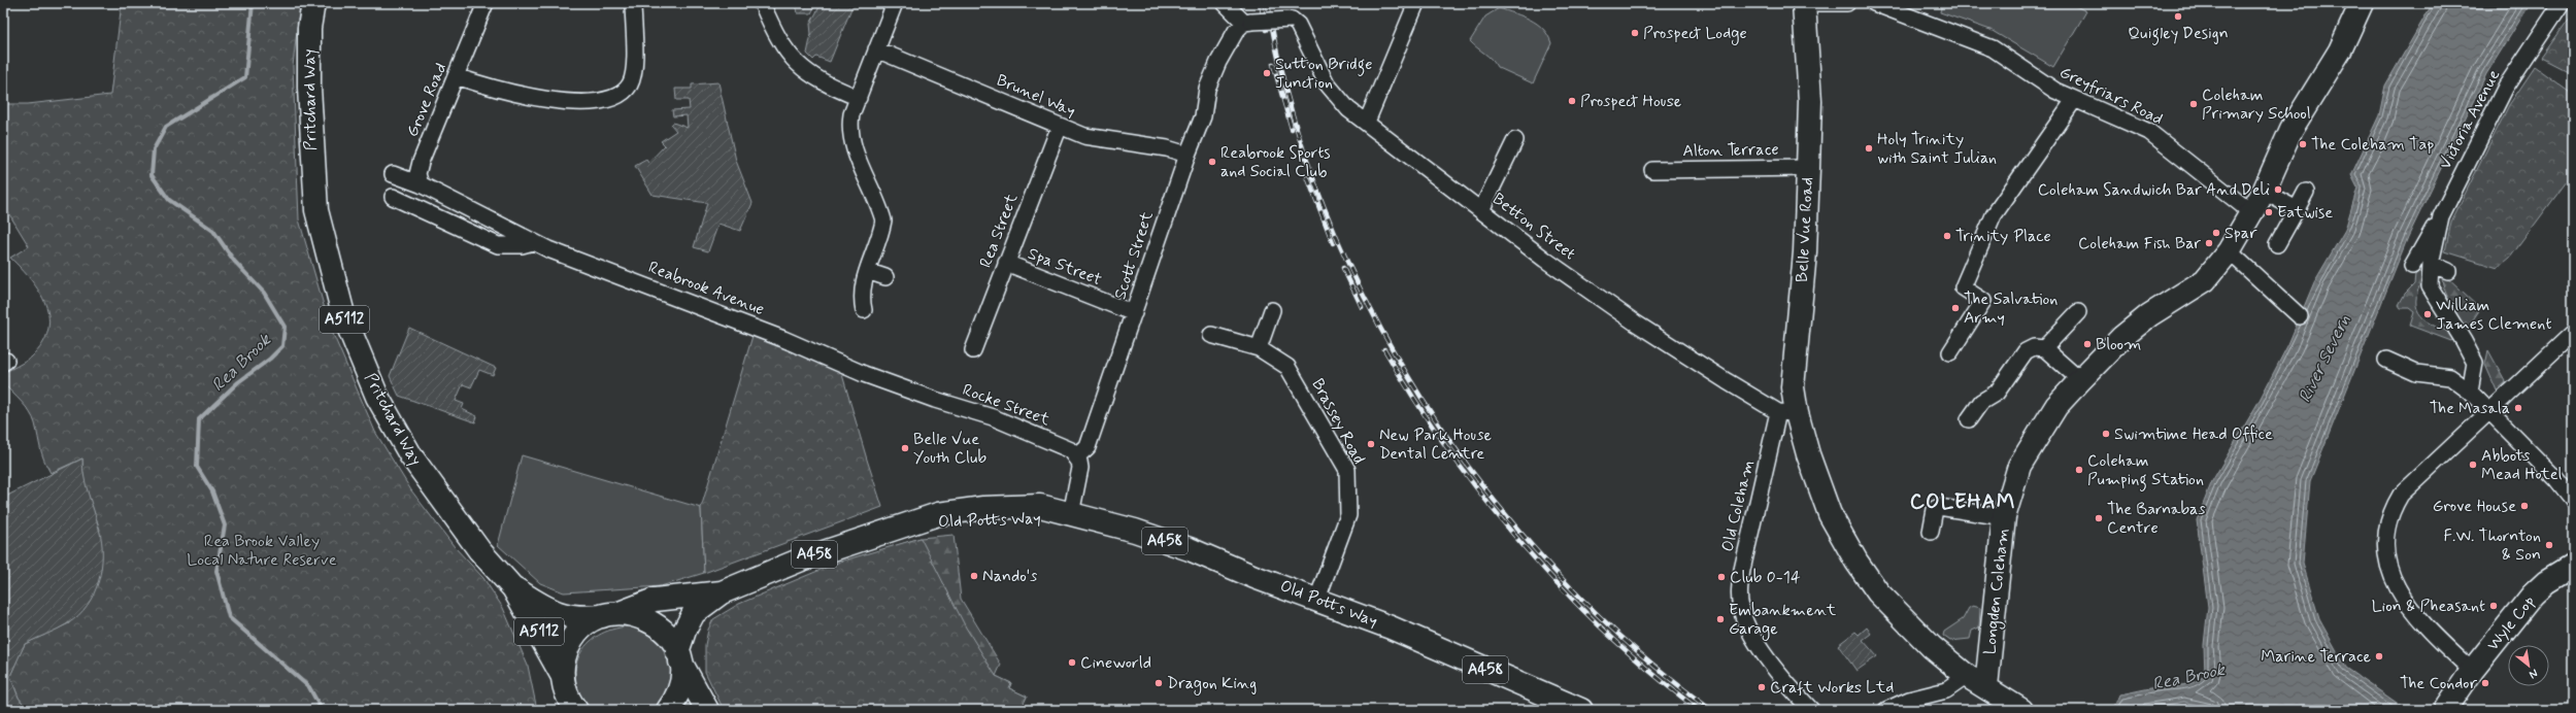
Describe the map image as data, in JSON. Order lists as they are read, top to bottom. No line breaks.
{"streets":{"main road":["Pritchard Way","Belle Vue Road","A5112","Old Potts Way","A458","Longden Coleham","Wyle Cop"],"street":["Brunel Way","Greyfriars Road","Grove Road","Victoria Avenue","Alton Terrace","Betton Street","Rea Street","Scott Street","Spa Street","Reabrook Avenue","Rocke Street","Brassey Road","Old Coleham"]},"crossings":[["Brunel Way","Rea Street"],["Brunel Way","Scott Street"],["Greyfriars Road","Longden Coleham"],["Pritchard Way","Old Potts Way"],["Pritchard Way","A458"],["Grove Road","Reabrook Avenue"],["Alton Terrace","Belle Vue Road"],["Betton Street","Belle Vue Road"],["Betton Street","Scott Street"],["Betton Street","Old Coleham"],["Belle Vue Road","Old Coleham"],["Belle Vue Road","Longden Coleham"],["Rea Street","Spa Street"],["Scott Street","Spa Street"],["Scott Street","Rocke Street"],["Reabrook Avenue","Rocke Street"],["Brassey Road","Old Potts Way"],["Old Potts Way","A458"]],"districts":["COLEHAM"],"water":["River Severn","Rea Brook"],"parks":["Rea Brook Valley Local Nature Reserve"],"places":["Quigley Design","Prospect Lodge","Sutton Bridge Junction","Prospect House","Coleham Primary School","The Coleham Tap","Holy Trinity with Saint Julian","Reabrook Sports and Social Club","Coleham Sandwich Bar And Deli","Eatwise","Spar","Trinity Place","Coleham Fish Bar","The Salvation Army","William James Clement","Bloom","The Masala","Swimtime Head Office","New Park House Dental Centre","Belle Vue Youth Club","Abbots Mead Hotel","Coleham Pumping Station","Grove House","The Barnabas Centre","F.W. Thornton & Son","Nando's","Club 0-14","Lion & Pheasant","Embankment Garage","Marine Terrace","Cineworld","Dragon King","The Condor","Craft Works Ltd"],"north":"bottom right"}
